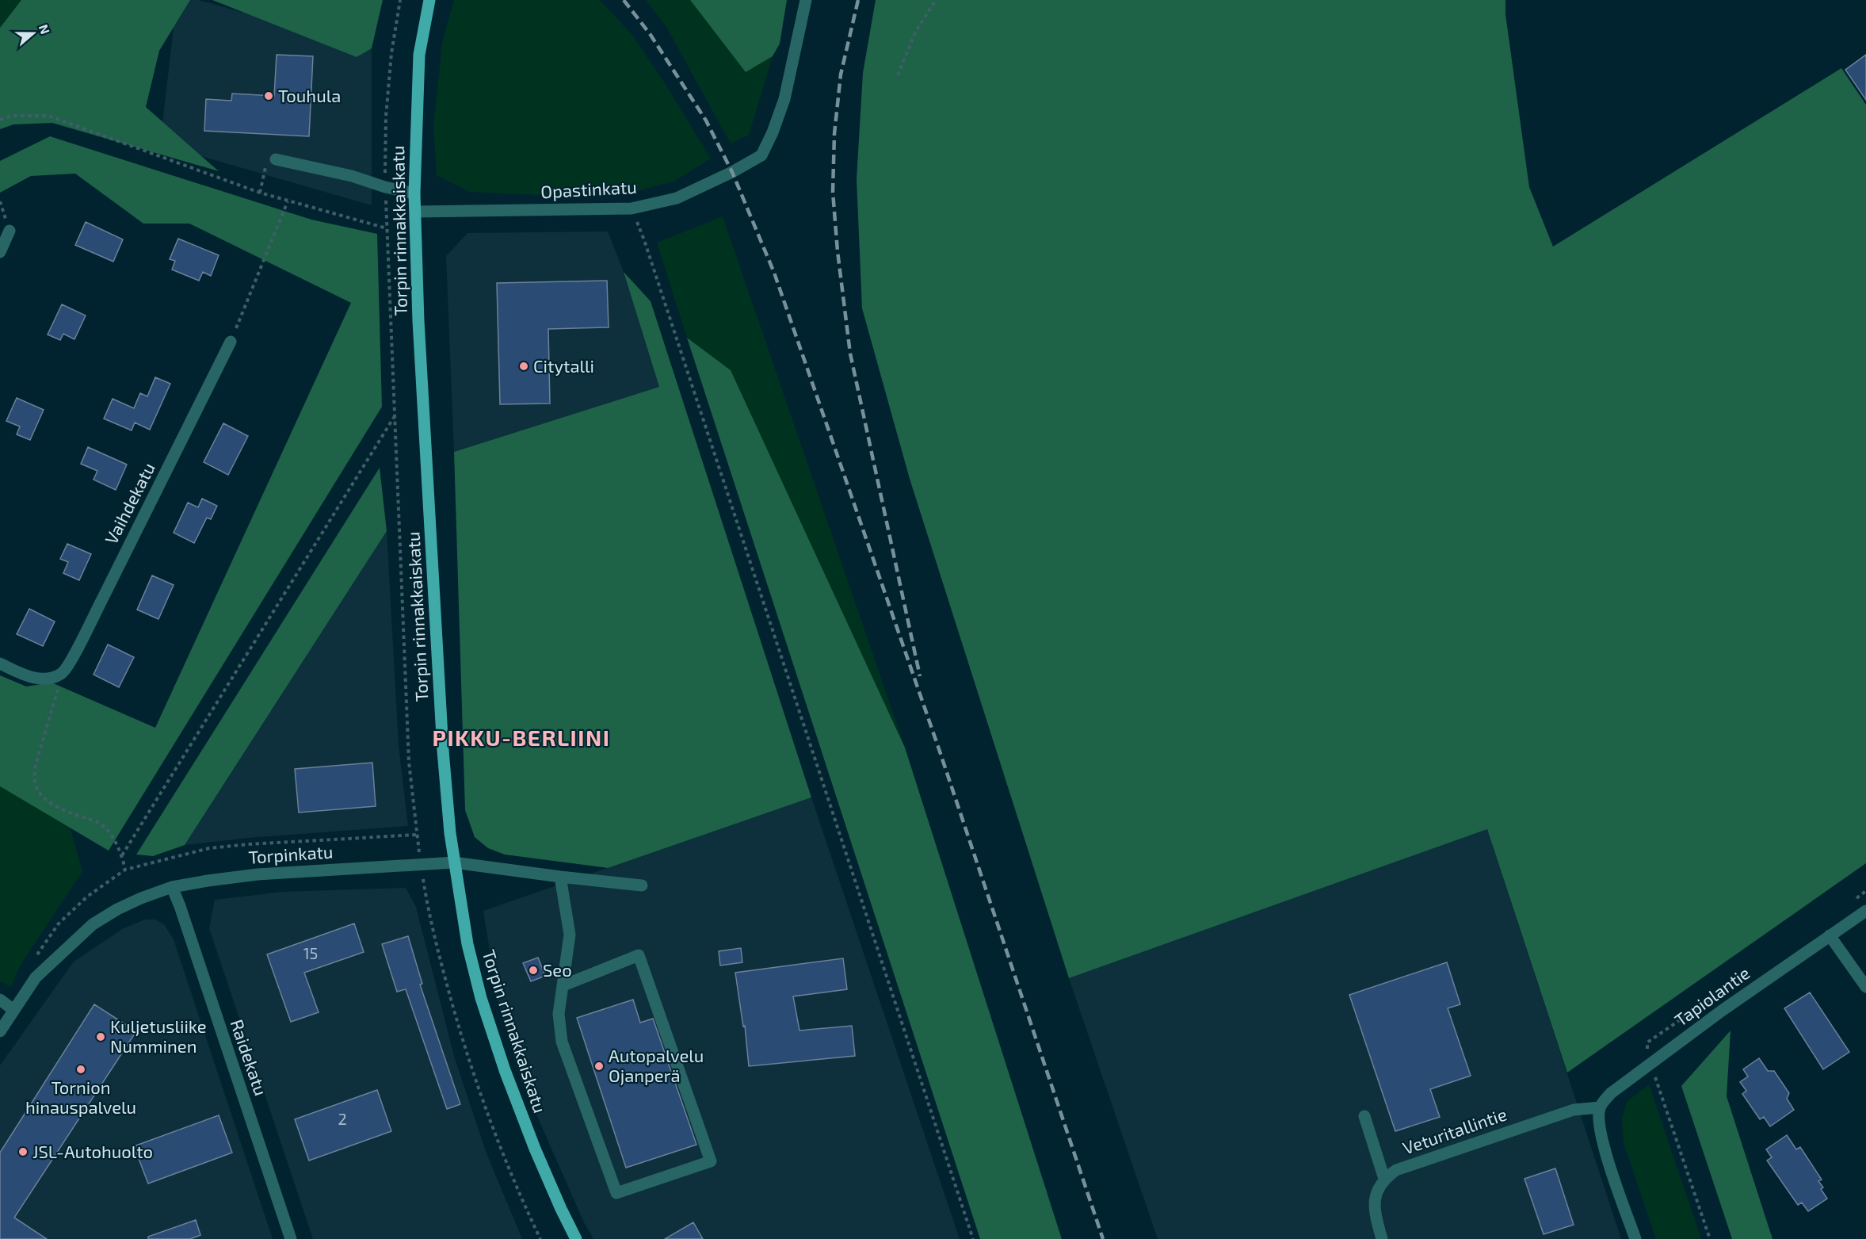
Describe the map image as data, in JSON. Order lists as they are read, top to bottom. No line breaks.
{"streets":{"main road":["Torpin rinnakkaiskatu"],"street":["Opastinkatu","Vaihdekatu","Torpinkatu","Tapiolantie","Raidekatu","Veturitallintie"]},"crossings":[["Opastinkatu","Torpin rinnakkaiskatu"],["Torpin rinnakkaiskatu","Torpinkatu"],["Torpinkatu","Raidekatu"],["Tapiolantie","Veturitallintie"]],"districts":["PIKKU-BERLIINI"],"places":["Touhula","Citytalli","Seo","Kuljetusliike Numminen","Autopalvelu Ojanperä","Tornion hinauspalvelu","JSL-Autohuolto"],"house_numbers":["15","2"],"north":"right"}
